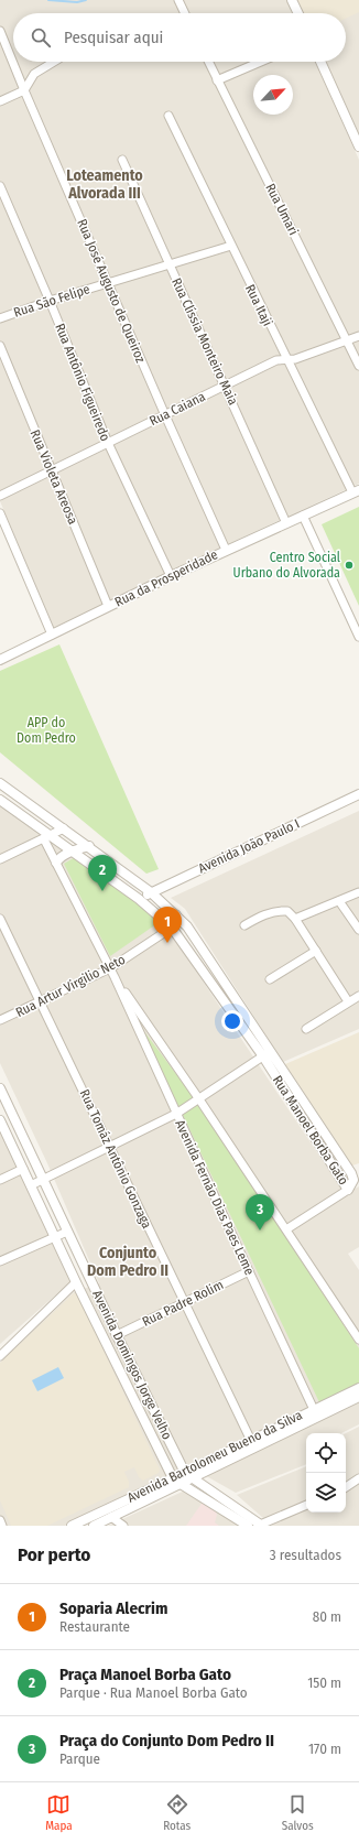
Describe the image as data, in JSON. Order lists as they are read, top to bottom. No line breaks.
{"streets":{"street":["Rua Umari","Rua José Augusto de Queiroz","Rua São Felipe","Rua Itaji","Rua Clíssia Monteiro Maia","Rua Antônio Figueiredo","Rua Caiana","Rua Violeta Areosa","Rua da Prosperidade","Avenida João Paulo I","Rua Artur Virgilio Neto","Rua Manoel Borba Gato","Rua Tomáz Antônio Gonzaga","Avenida Fernão Dias Paes Leme","Rua Padre Rolim","Avenida Domingos Jorge Velho","Avenida Bartolomeu Bueno da Silva"]},"crossings":[["Rua Umari","Rua Caiana"],["Rua José Augusto de Queiroz","Rua São Felipe"],["Rua José Augusto de Queiroz","Rua Caiana"],["Rua José Augusto de Queiroz","Rua da Prosperidade"],["Rua São Felipe","Rua Itaji"],["Rua São Felipe","Rua Clíssia Monteiro Maia"],["Rua São Felipe","Rua Antônio Figueiredo"],["Rua Itaji","Rua Caiana"],["Rua Itaji","Rua da Prosperidade"],["Rua Clíssia Monteiro Maia","Rua Caiana"],["Rua Clíssia Monteiro Maia","Rua da Prosperidade"],["Rua Antônio Figueiredo","Rua Caiana"],["Rua Antônio Figueiredo","Rua da Prosperidade"],["Rua Caiana","Rua Violeta Areosa"],["Rua Violeta Areosa","Rua da Prosperidade"],["Avenida João Paulo I","Rua Manoel Borba Gato"],["Rua Artur Virgilio Neto","Rua Manoel Borba Gato"],["Rua Artur Virgilio Neto","Rua Tomáz Antônio Gonzaga"],["Rua Artur Virgilio Neto","Avenida Fernão Dias Paes Leme"],["Rua Manoel Borba Gato","Avenida Fernão Dias Paes Leme"],["Rua Tomáz Antônio Gonzaga","Rua Padre Rolim"],["Rua Tomáz Antônio Gonzaga","Avenida Bartolomeu Bueno da Silva"],["Avenida Fernão Dias Paes Leme","Rua Padre Rolim"],["Avenida Fernão Dias Paes Leme","Avenida Bartolomeu Bueno da Silva"],["Rua Padre Rolim","Avenida Domingos Jorge Velho"],["Avenida Domingos Jorge Velho","Avenida Bartolomeu Bueno da Silva"]],"districts":["Loteamento Alvorada III","Conjunto Dom Pedro II"],"parks":["APP do Dom Pedro"],"places":["Centro Social Urbano do Alvorada"],"north":"top right","page":{"search":"Pesquisar aqui","pins":["2","1","3"],"heading":["Por perto","3 resultados"],"list":[{"mark":"1","name":"Soparia Alecrim","note":"Restaurante","value":"80 m"},{"mark":"2","name":"Praça Manoel Borba Gato","note":"Parque · Rua Manoel Borba Gato","value":"150 m"},{"mark":"3","name":"Praça do Conjunto Dom Pedro II","note":"Parque","value":"170 m"}],"nav":["Mapa","Rotas","Salvos"]}}
